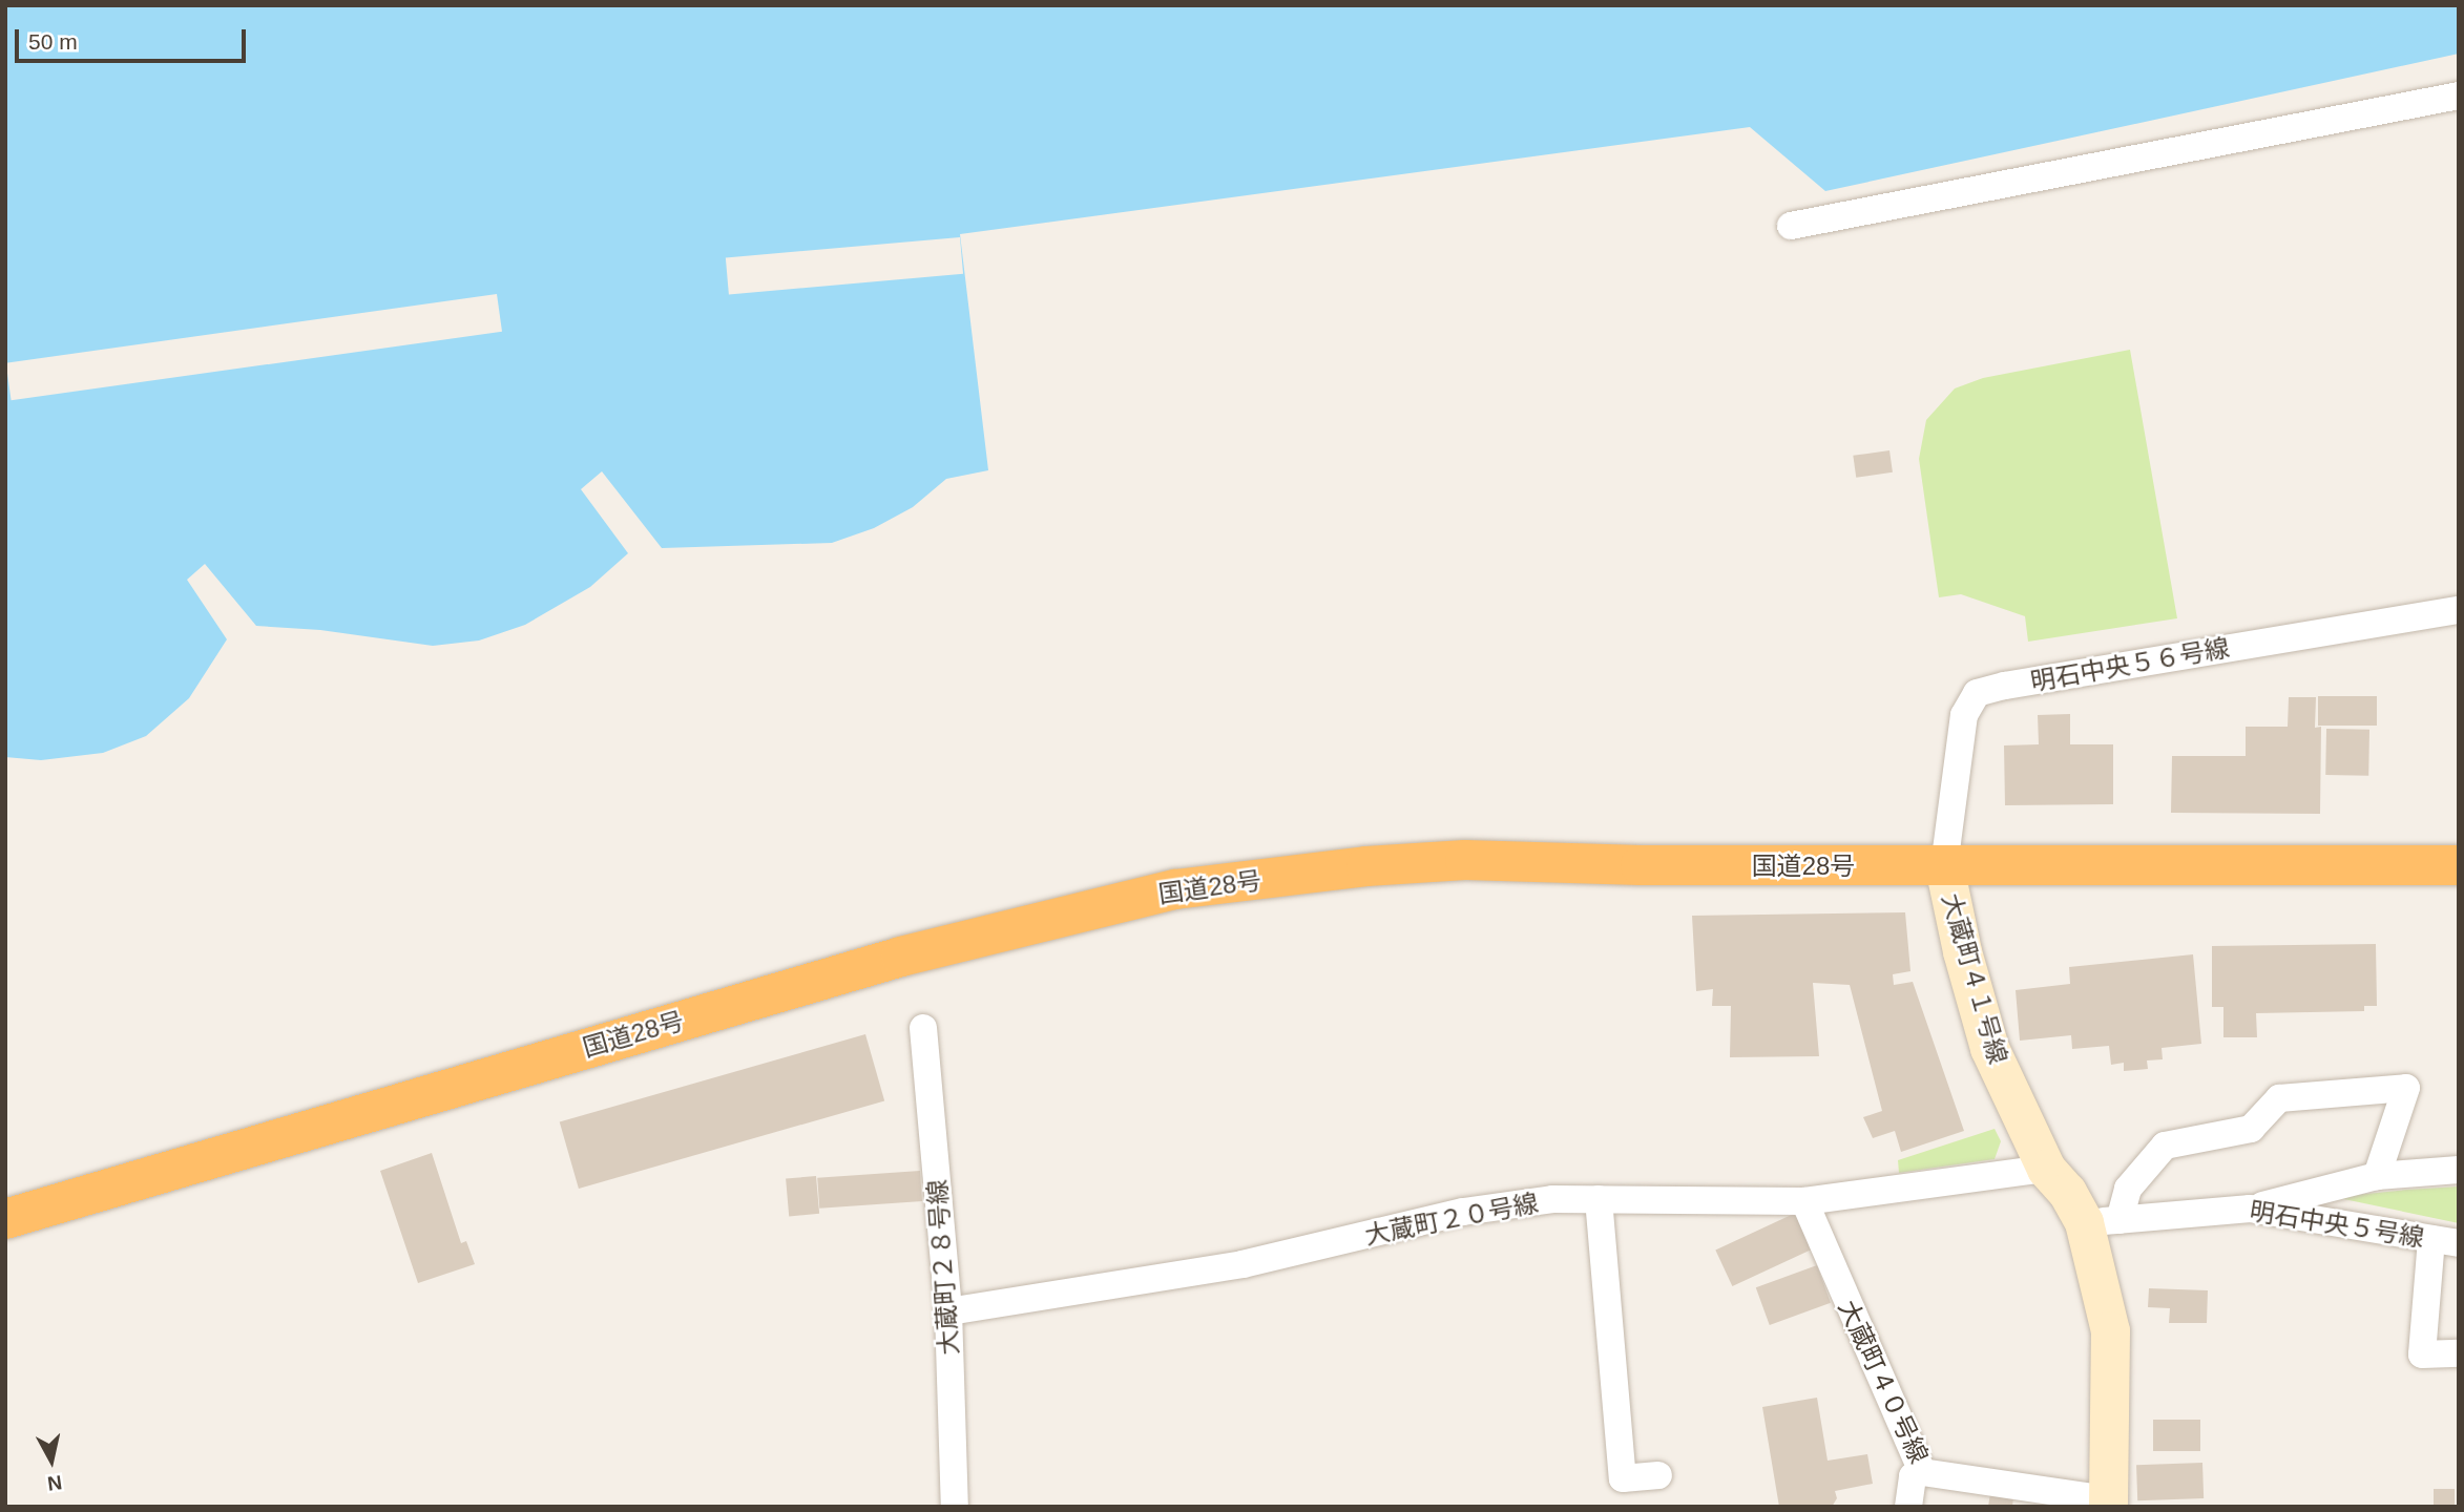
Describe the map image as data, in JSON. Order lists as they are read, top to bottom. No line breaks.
{"streets":{"highway":["国道28号"],"street":["明石中央５６号線","大蔵町４１号線","大蔵町２０号線","明石中央５号線","大蔵町２８号線","大蔵町４０号線"]},"crossings":[["明石中央５６号線","国道28号"],["明石中央５６号線","大蔵町４１号線"],["国道28号","大蔵町４１号線"],["大蔵町４１号線","大蔵町２０号線"],["大蔵町４１号線","明石中央５号線"],["大蔵町４１号線","大蔵町４０号線"],["大蔵町２０号線","大蔵町２８号線"],["大蔵町２０号線","大蔵町４０号線"]],"scale_bar":"50 m","north":"bottom"}
